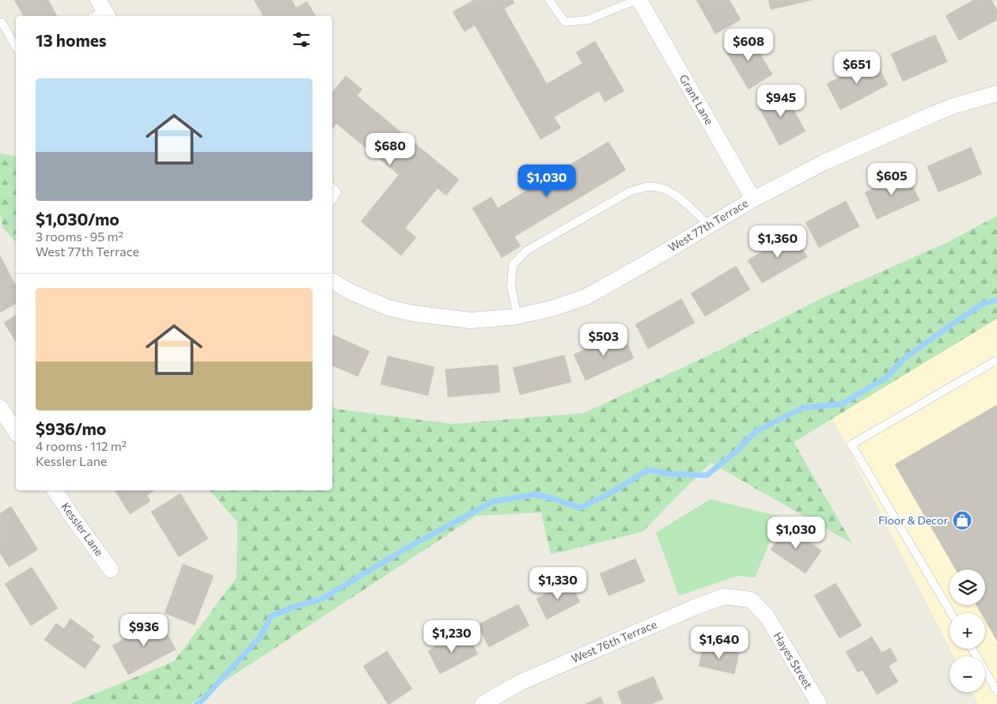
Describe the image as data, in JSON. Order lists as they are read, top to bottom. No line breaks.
{"streets":{"street":["Grant Lane","West 77th Terrace","Kessler Lane","West 76th Terrace","Hayes Street"]},"crossings":[["Grant Lane","West 77th Terrace"],["West 76th Terrace","Hayes Street"]],"places":{"shop":["Floor & Decor"]},"page":{"heading":"13 homes","price":["$608","$651","$945","$680","$605","$1,030","$1,360","$503","$1,030","$1,330","$936","$1,230","$1,640"],"list":[{"name":"$1,030/mo","note":"3 rooms · 95 m² · West 77th Terrace"},{"name":"$936/mo","note":"4 rooms · 112 m² · Kessler Lane"}],"map_buttons":["+","−"]}}
